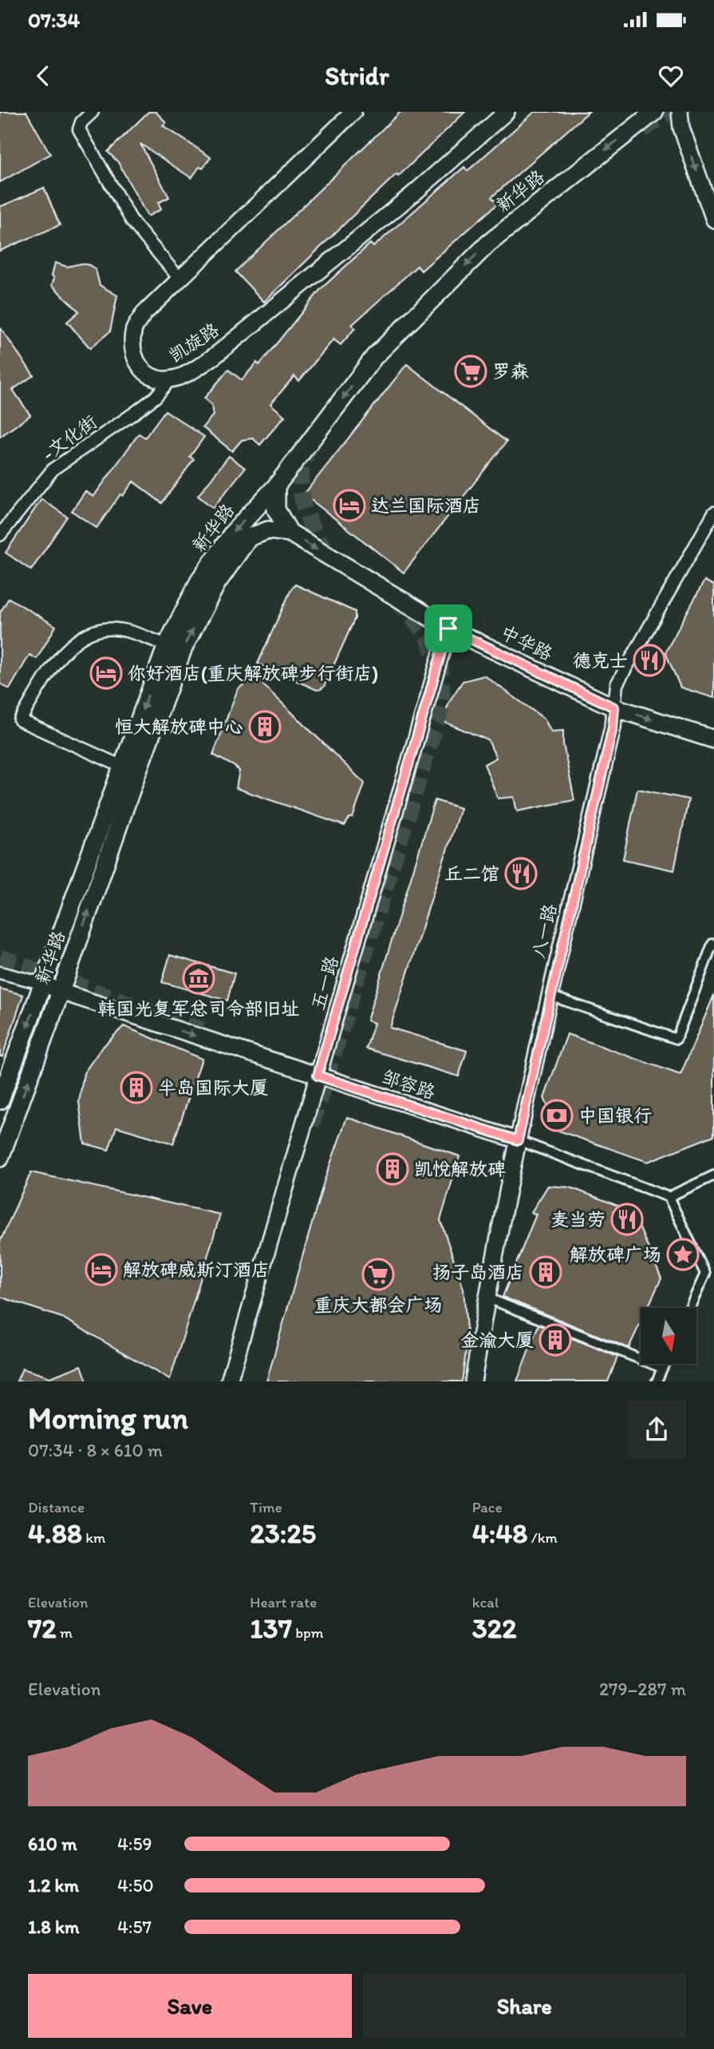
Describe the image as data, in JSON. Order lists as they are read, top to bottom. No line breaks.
{"streets":{"main road":["新华路","中华路"],"street":["凯旋路","-文化街","八一路","五一路","邹容路"]},"crossings":[["新华路","中华路"],["新华路","邹容路"],["凯旋路","-文化街"],["中华路","八一路"],["中华路","五一路"],["八一路","邹容路"],["五一路","邹容路"]],"one_way":["中华路","邹容路"],"places":{"supermarket":["罗森","重庆大都会广场"],"hotel":["达兰国际酒店","你好酒店(重庆解放碑步行街店)","解放碑威斯汀酒店"],"restaurant":["德克士","丘二馆","麦当劳"],"building":["恒大解放碑中心","半岛国际大厦","凯悦解放碑","扬子岛酒店","金渝大厦"],"museum":["韩国光复军总司令部旧址"],"bank":["中国银行"],"place":["解放碑广场"]},"north":"bottom","page":{"status":"07:34","header":"Stridr","heading":["Morning run","07:34 · 8 × 610 m"],"stats":[["Distance","4.88 km"],["Time","23:25"],["Pace","4:48 /km"],["Elevation","72 m"],["Heart rate","137 bpm"],["kcal","322"]],"chart":["Elevation","279–287 m"],"list":[{"name":"610 m","note":"4:59"},{"name":"1.2 km","note":"4:50"},{"name":"1.8 km","note":"4:57"}],"buttons":["Save","Share"]}}
